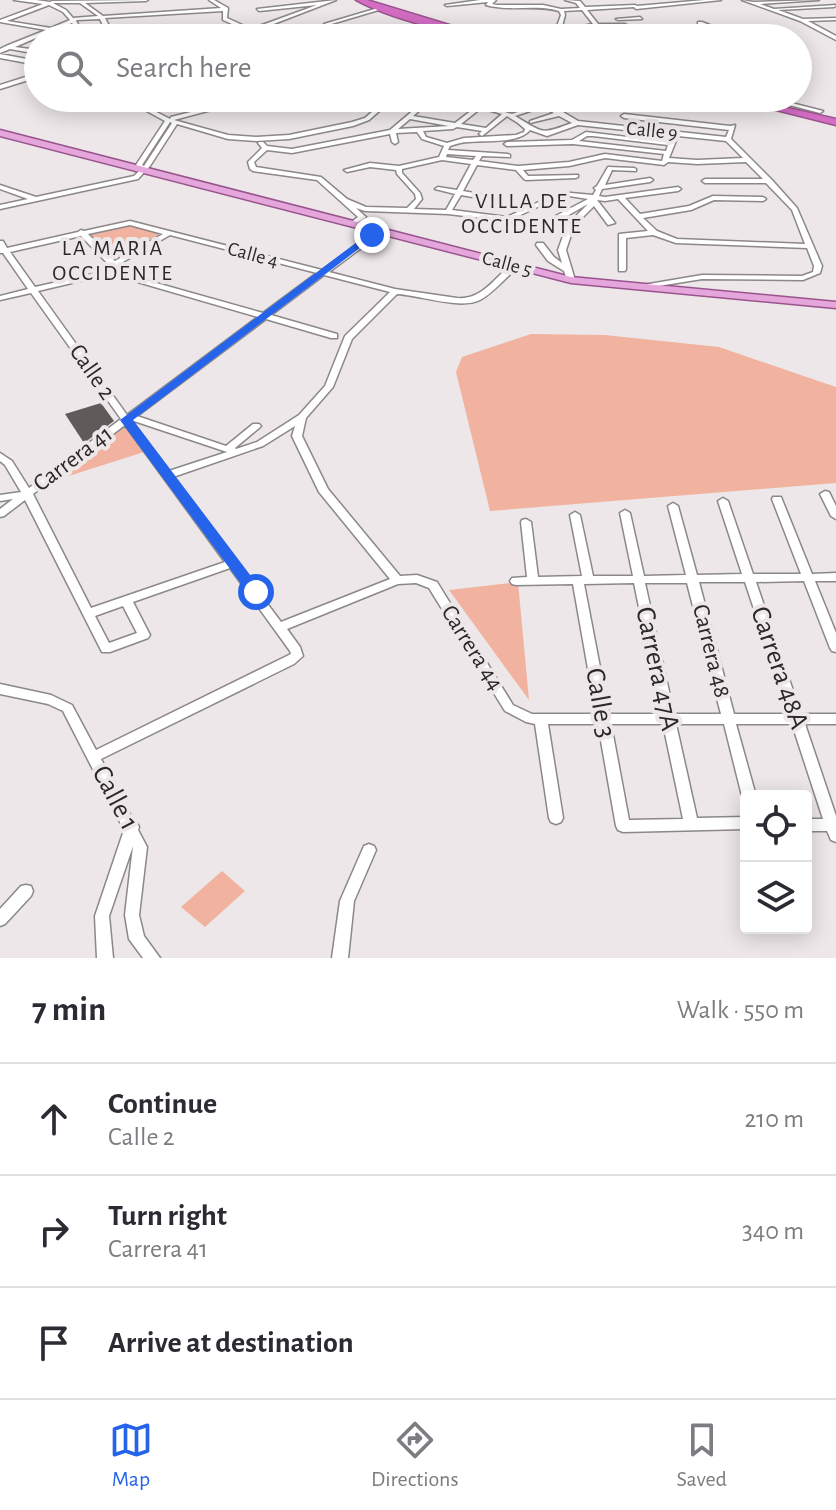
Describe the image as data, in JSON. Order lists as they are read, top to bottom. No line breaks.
{"streets":{"main road":["Calle 5"],"street":["Calle 9","Calle 4","Calle 2","Carrera 41","Carrera 44","Carrera 48","Carrera 48A","Carrera 47A","Calle 3","Calle 1"]},"crossings":[["Calle 4","Calle 5"],["Calle 4","Carrera 41"],["Calle 5","Carrera 41"],["Calle 2","Carrera 41"],["Calle 2","Calle 1"],["Carrera 47A","Calle 3"]],"districts":["VILLA DE OCCIDENTE","LA MARIA OCCIDENTE"],"page":{"search":"Search here","heading":["7 min","Walk · 550 m"],"list":[["Continue","Calle 2","210 m"],["Turn right","Carrera 41","340 m"],"Arrive at destination"],"nav":["Map","Directions","Saved"]}}
